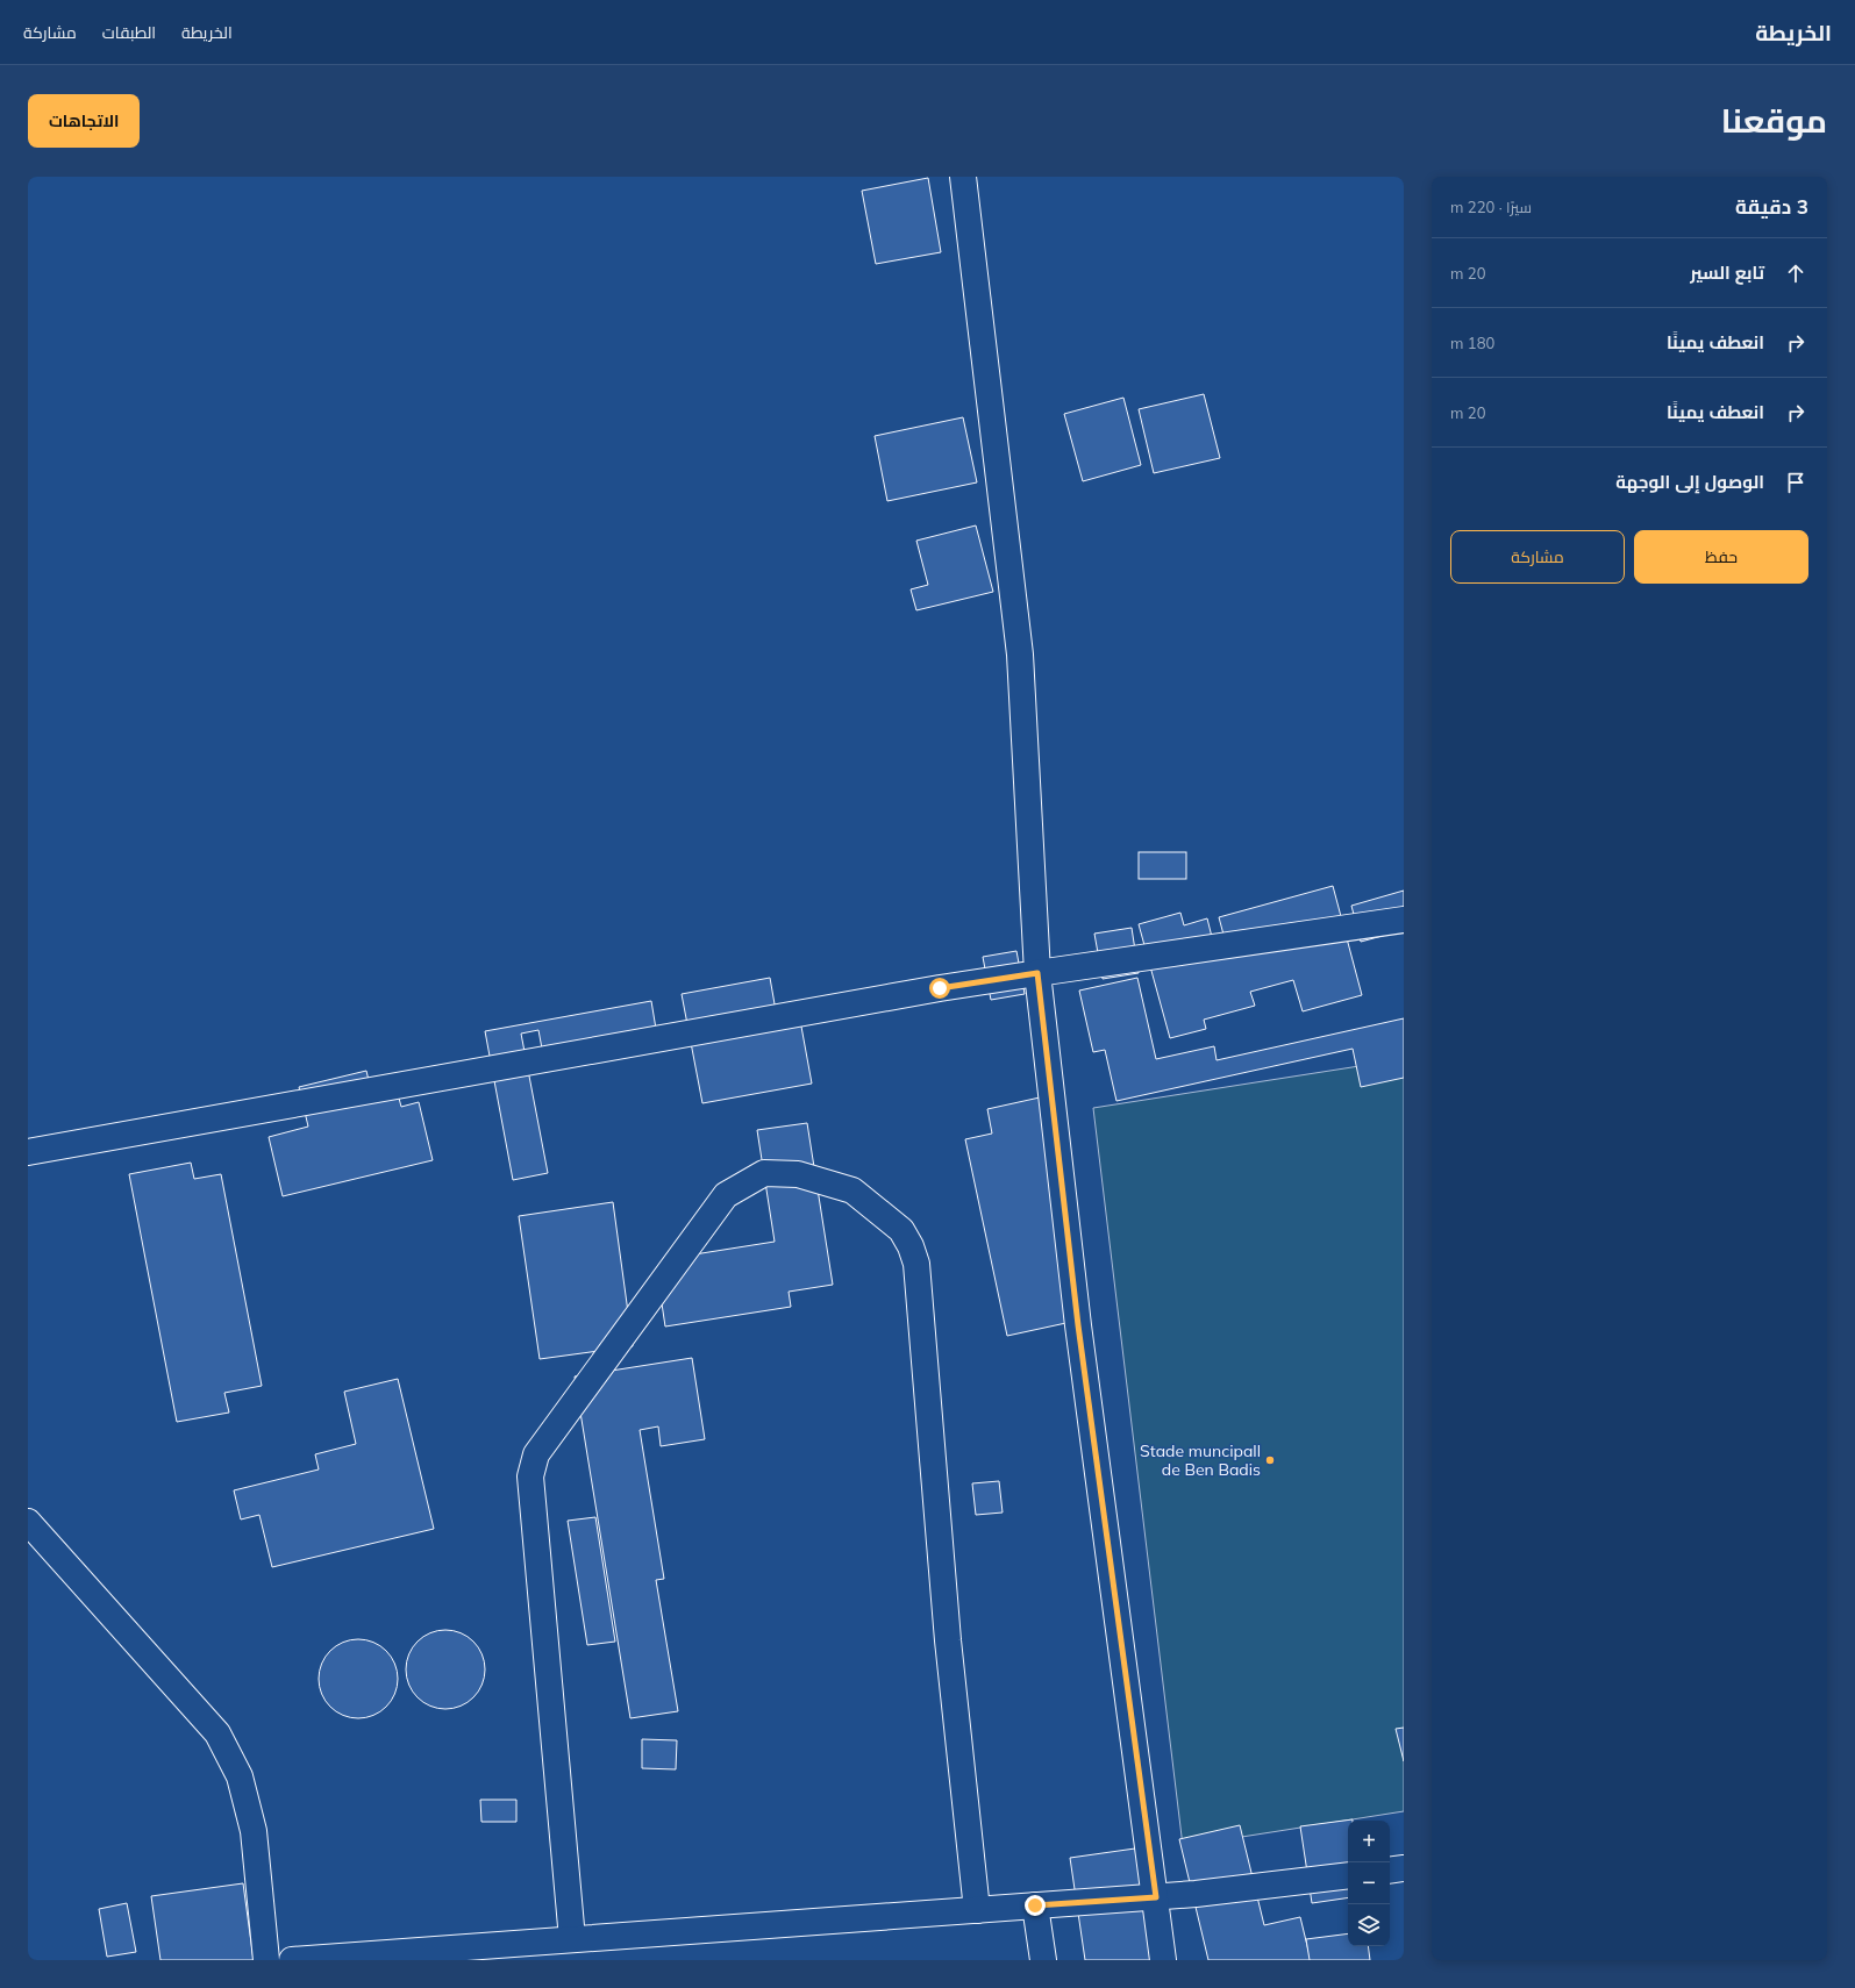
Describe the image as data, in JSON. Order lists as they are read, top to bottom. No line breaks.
{"places":["Stade muncipall de Ben Badis"],"page":{"header":"الخريطة","nav":["الخريطة","الطبقات","مشاركة"],"title":"موقعنا","buttons":["الاتجاهات",["حفظ","مشاركة"]],"heading":["3 دقيقة","سيرًا · 220 m"],"list":[["تابع السير","20 m"],["انعطف يمينًا","180 m"],["انعطف يمينًا","20 m"],"الوصول إلى الوجهة"],"map_buttons":["+","−"]}}
